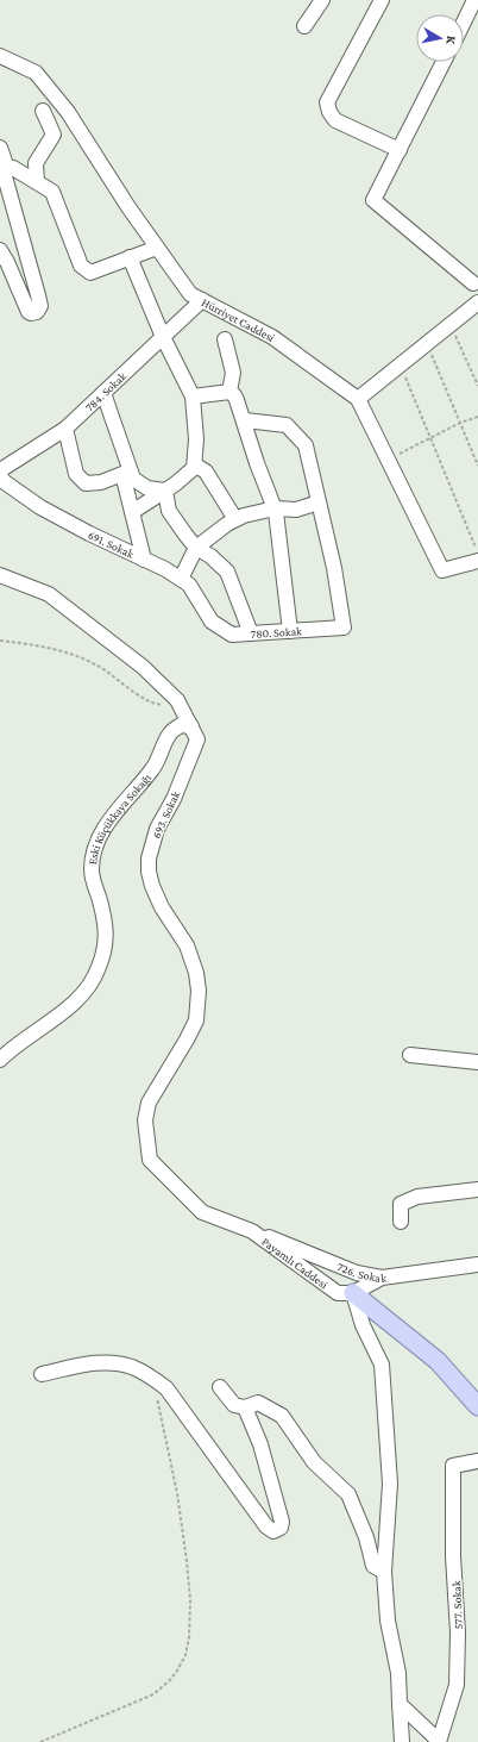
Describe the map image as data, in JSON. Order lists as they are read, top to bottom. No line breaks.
{"streets":{"main road":["Payamlı Caddesi"],"street":["Hürriyet Caddesi","784. Sokak","691. Sokak","780. Sokak","693. Sokak","Eski Küçükkaya Sokağı","726. Sokak","577. Sokak"]},"crossings":[["Hürriyet Caddesi","784. Sokak"],["691. Sokak","780. Sokak"],["693. Sokak","Eski Küçükkaya Sokağı"],["693. Sokak","Payamlı Caddesi"],["Payamlı Caddesi","726. Sokak"]],"north":"right"}
